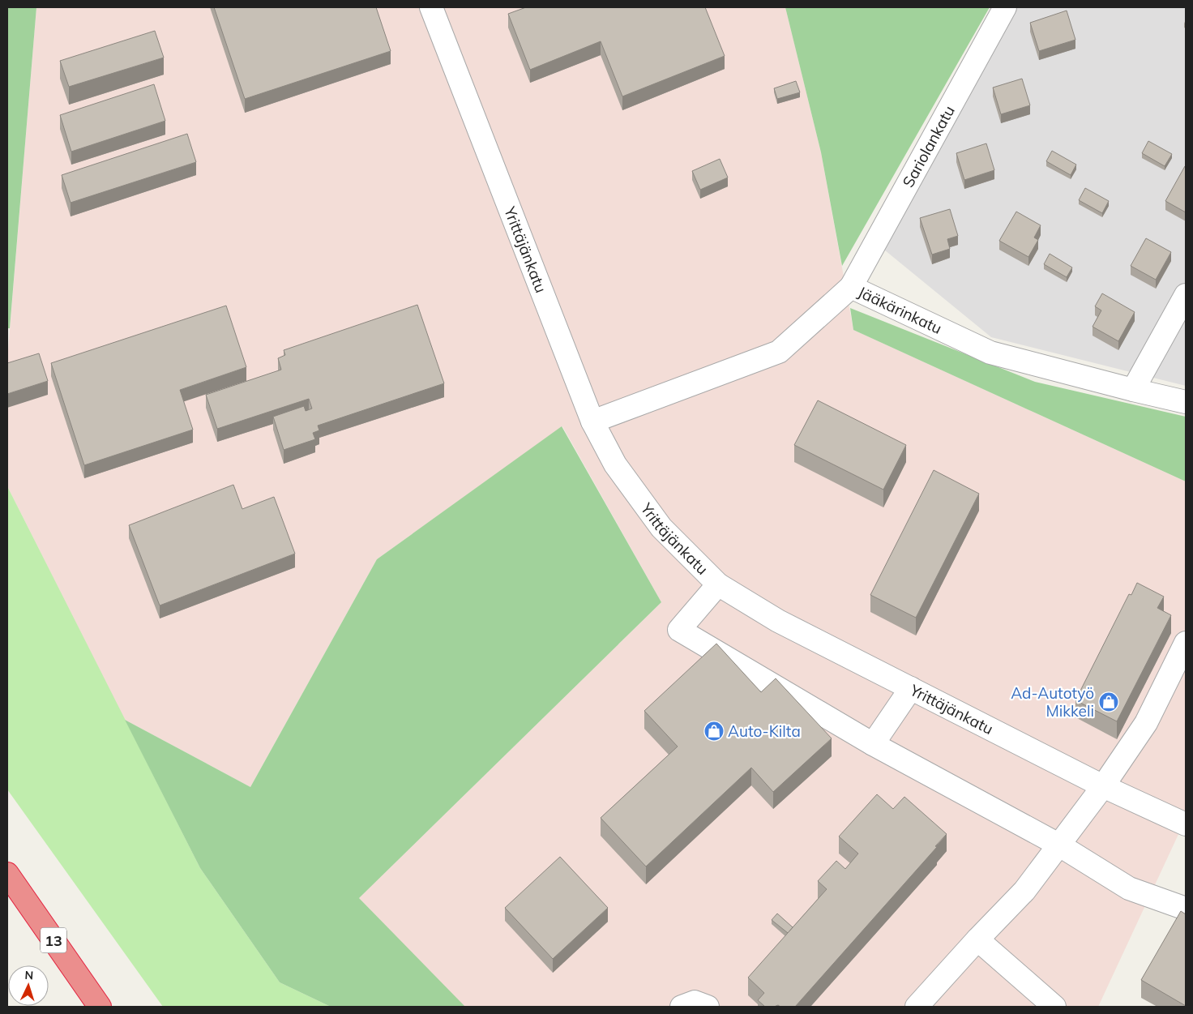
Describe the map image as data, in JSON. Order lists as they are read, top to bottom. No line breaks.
{"streets":{"highway":["13"],"street":["Sariolankatu","Yrittäjänkatu","Jääkärinkatu"]},"crossings":[["Sariolankatu","Jääkärinkatu"],["Yrittäjänkatu","Jääkärinkatu"]],"places":{"shop":["Ad-Autotyö Mikkeli","Auto-Kilta"]},"north":"top"}
